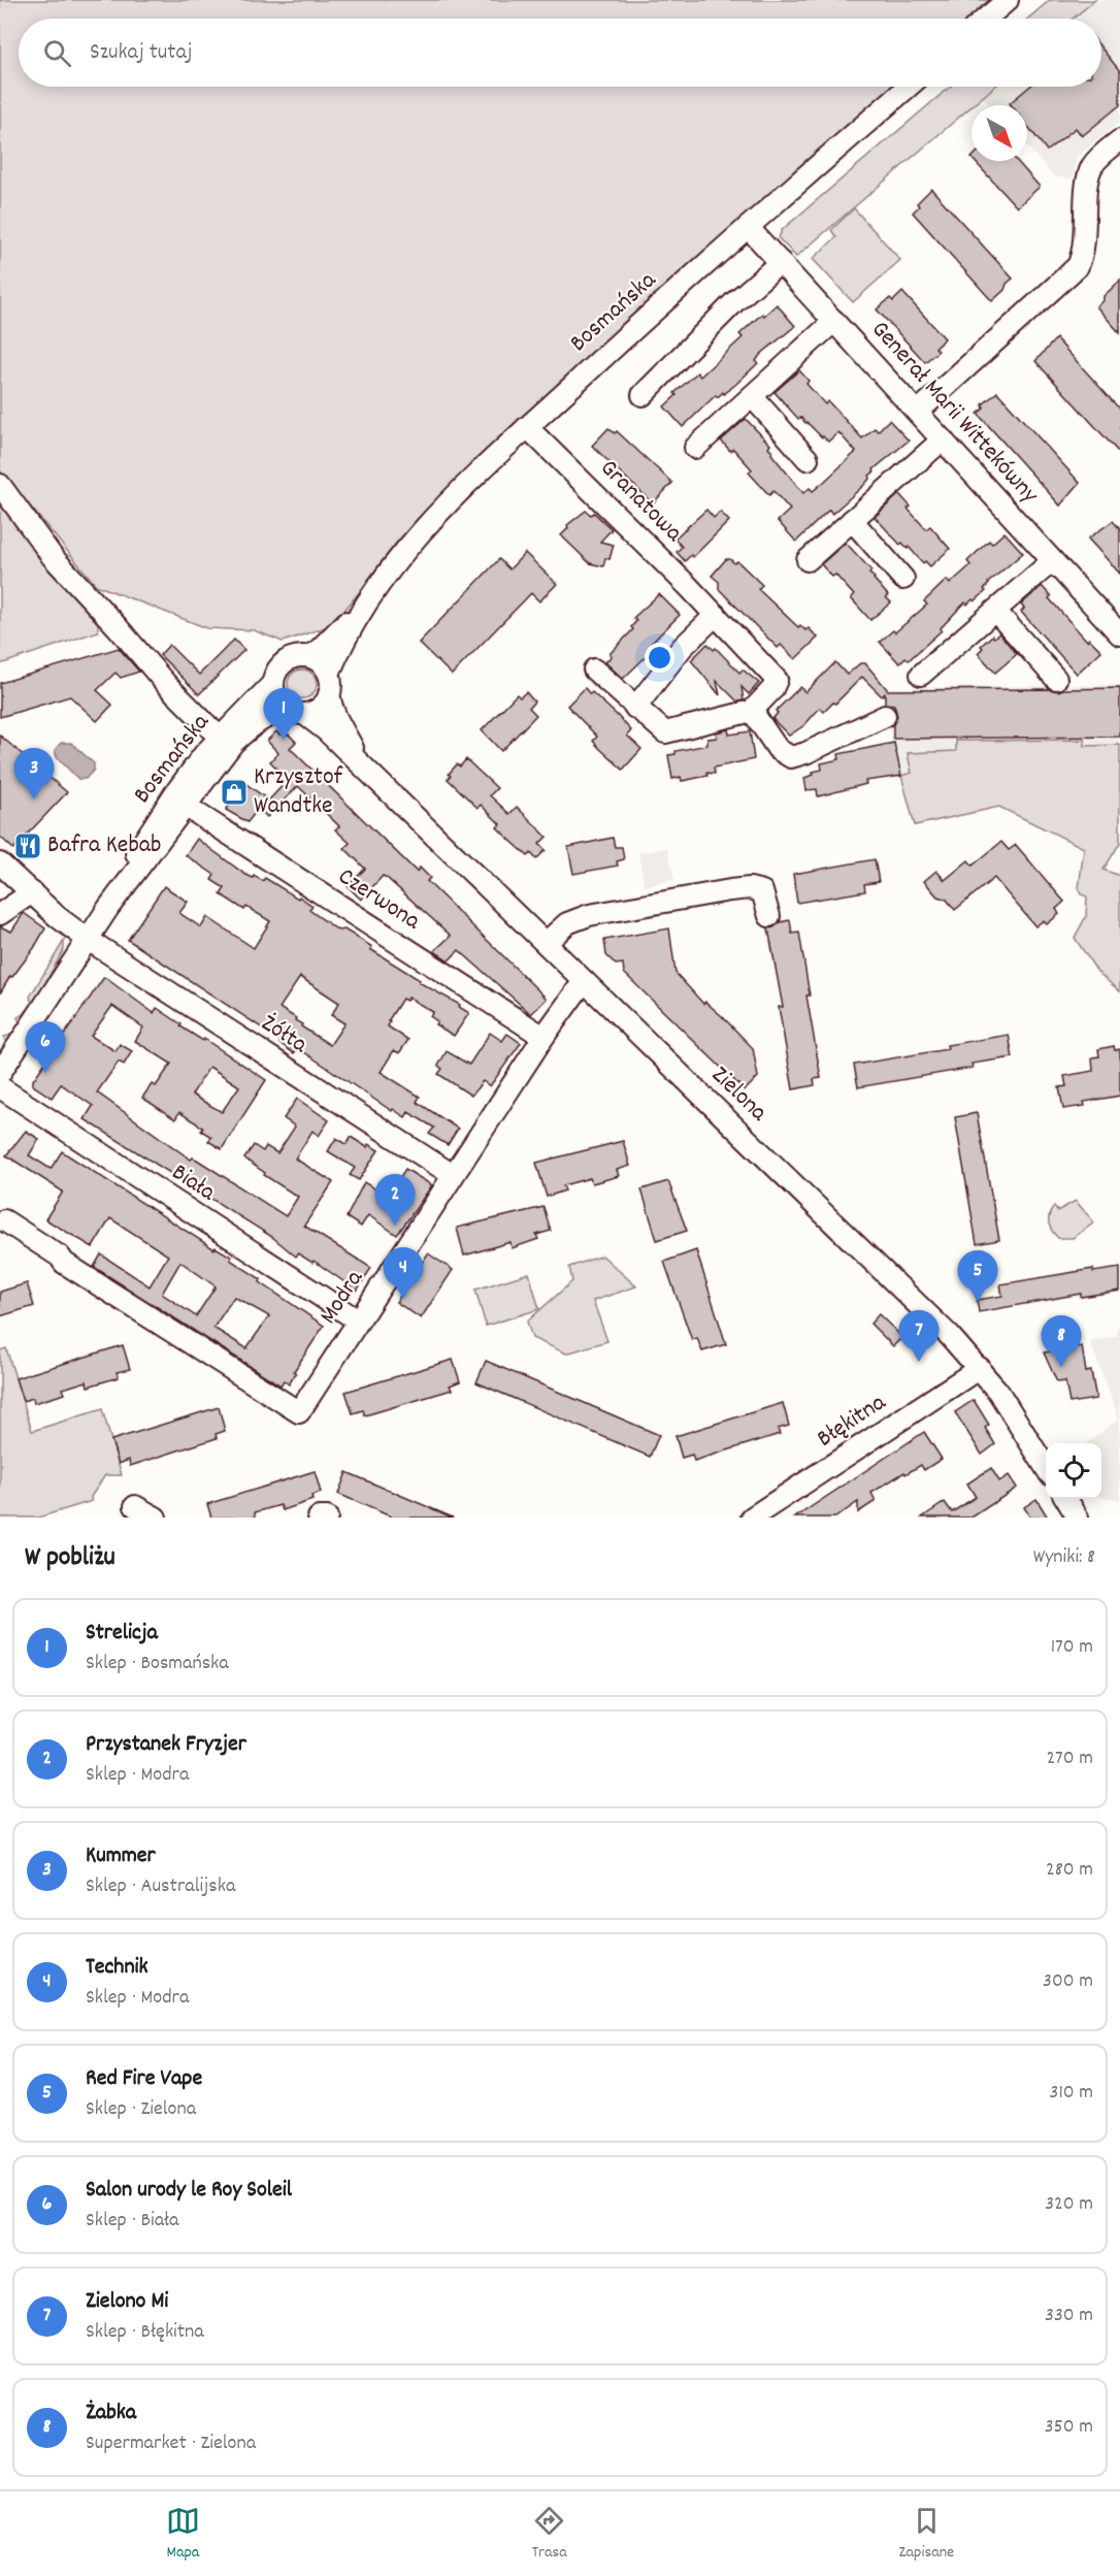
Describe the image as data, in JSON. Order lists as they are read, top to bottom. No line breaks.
{"streets":{"street":["Bosmańska","Generał Marii Wittekówny","Granatowa","Czerwona","Żółta","Zielona","Biała","Modra","Błękitna"]},"crossings":[["Bosmańska","Generał Marii Wittekówny"],["Bosmańska","Granatowa"],["Bosmańska","Czerwona"],["Bosmańska","Żółta"],["Bosmańska","Zielona"],["Czerwona","Modra"],["Żółta","Modra"],["Zielona","Modra"],["Zielona","Błękitna"],["Biała","Modra"]],"places":{"shop":["Krzysztof Wandtke"],"restaurant":["Bafra Kebab"]},"north":"bottom right","page":{"search":"Szukaj tutaj","pins":["1","3","6","2","4","5","7","8"],"heading":["W pobliżu","Wyniki: 8"],"list":[{"mark":"1","name":"Strelicja","note":"Sklep · Bosmańska","value":"170 m"},{"mark":"2","name":"Przystanek Fryzjer","note":"Sklep · Modra","value":"270 m"},{"mark":"3","name":"Kummer","note":"Sklep · Australijska","value":"280 m"},{"mark":"4","name":"Technik","note":"Sklep · Modra","value":"300 m"},{"mark":"5","name":"Red Fire Vape","note":"Sklep · Zielona","value":"310 m"},{"mark":"6","name":"Salon urody le Roy Soleil","note":"Sklep · Biała","value":"320 m"},{"mark":"7","name":"Zielono Mi","note":"Sklep · Błękitna","value":"330 m"},{"mark":"8","name":"Żabka","note":"Supermarket · Zielona","value":"350 m"}],"nav":["Mapa","Trasa","Zapisane"]}}
